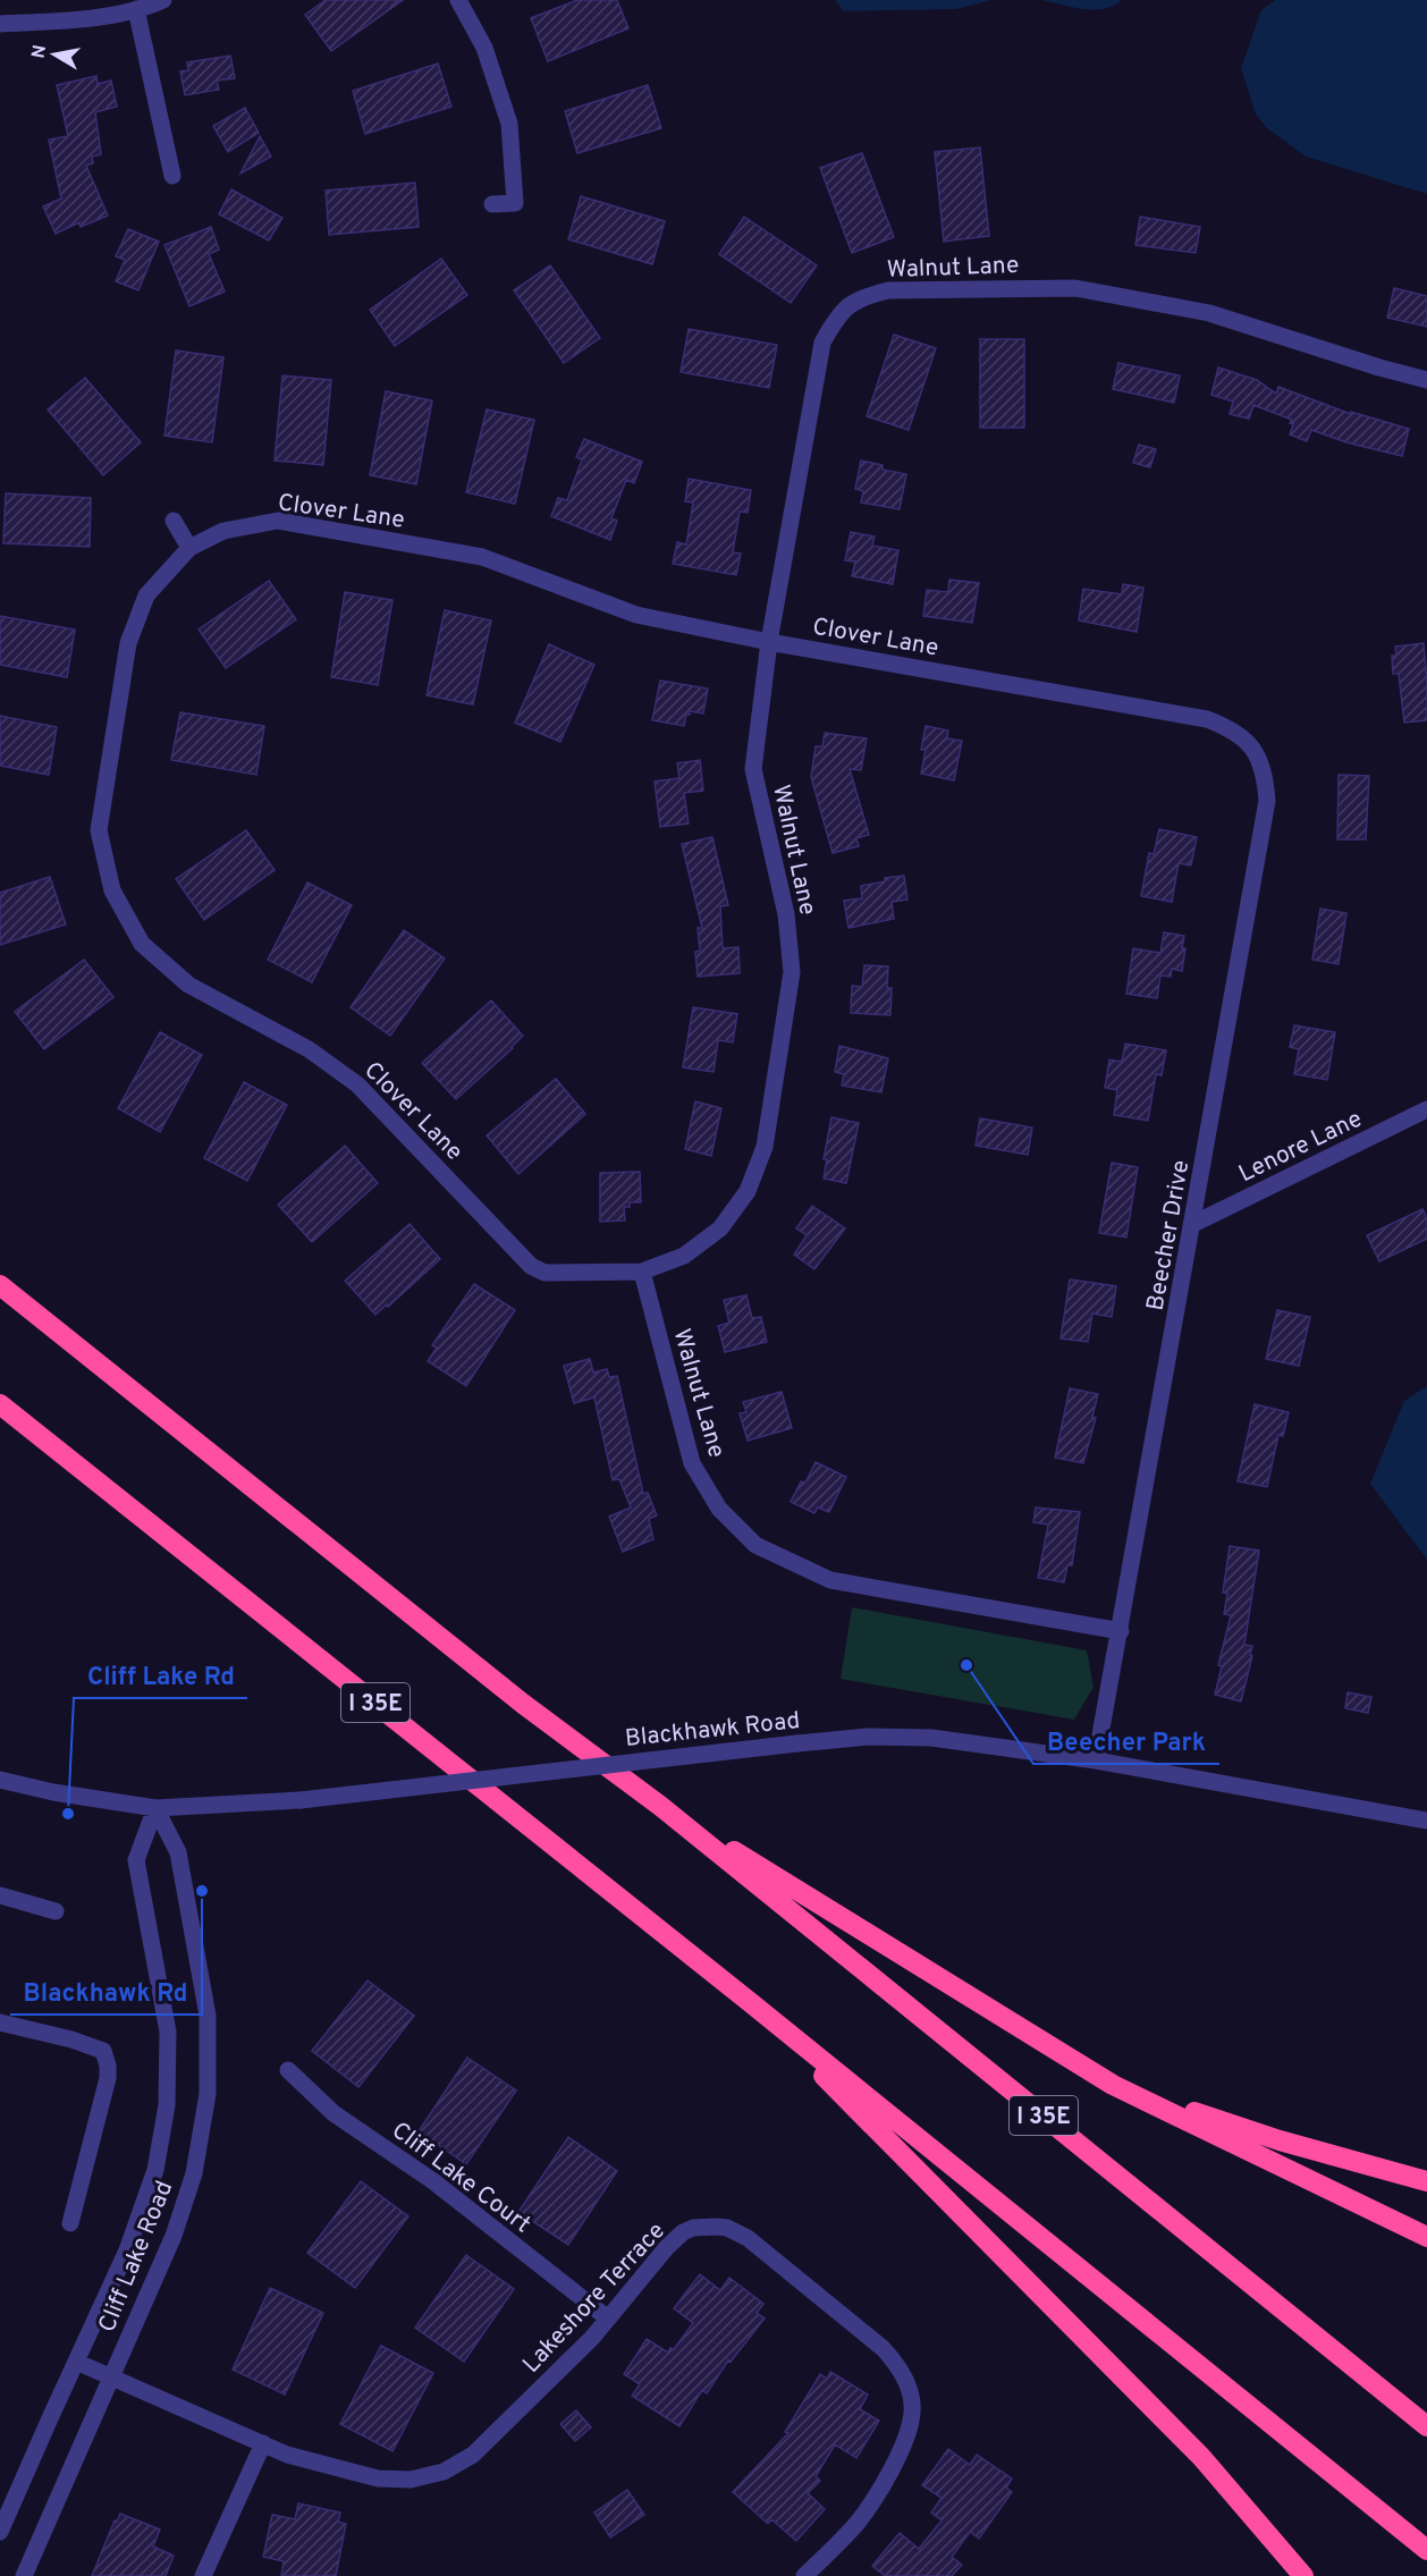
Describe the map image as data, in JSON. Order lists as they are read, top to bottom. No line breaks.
{"streets":{"highway":["I 35E"],"street":["Walnut Lane","Clover Lane","Lenore Lane","Beecher Drive","Blackhawk Road","Cliff Lake Court","Cliff Lake Road","Lakeshore Terrace"]},"crossings":[["Walnut Lane","Clover Lane"],["Walnut Lane","Beecher Drive"],["Clover Lane","Beecher Drive"],["Lenore Lane","Beecher Drive"],["Beecher Drive","Blackhawk Road"],["Blackhawk Road","Cliff Lake Road"],["Cliff Lake Court","Lakeshore Terrace"],["Cliff Lake Road","Lakeshore Terrace"]],"places":["Beecher Park","Cliff Lake Rd","Blackhawk Rd"],"north":"left"}
